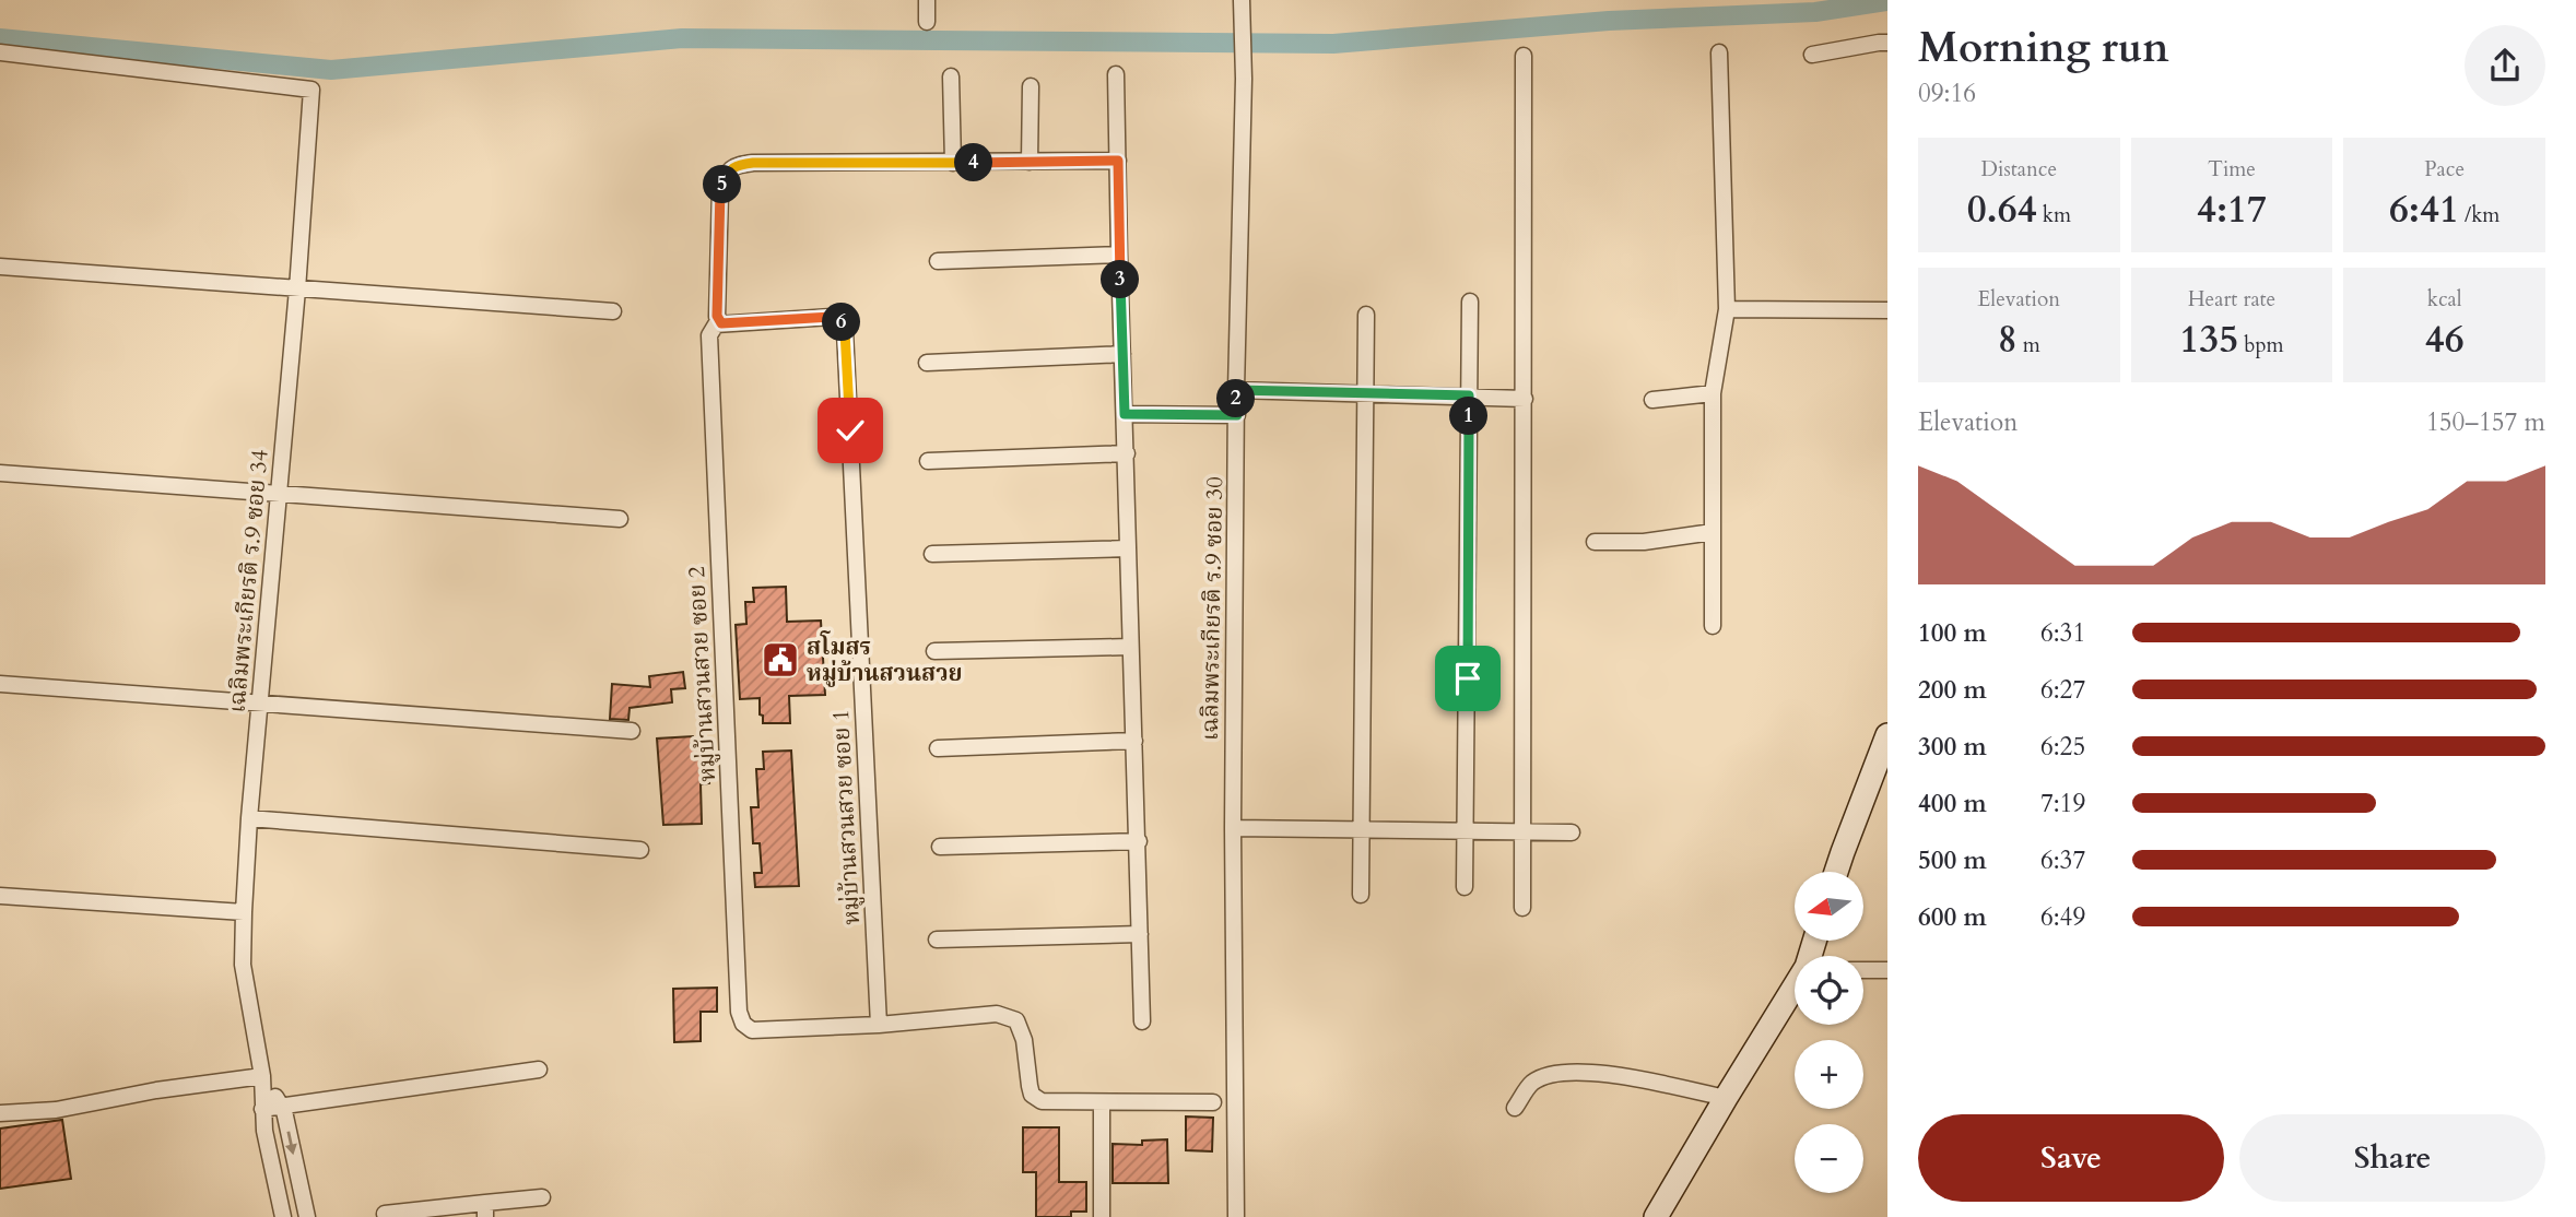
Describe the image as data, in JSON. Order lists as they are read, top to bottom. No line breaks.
{"streets":{"street":["เฉลิมพระเกียรติ ร.9 ซอย 34","เฉลิมพระเกียรติ ร.9 ซอย 30","หมู่บ้านสวนสวย ซอย 2","หมู่บ้านสวนสวย ซอย 1"]},"crossings":[["หมู่บ้านสวนสวย ซอย 2","หมู่บ้านสวนสวย ซอย 1"]],"places":{"public building":["สโมสร หมู่บ้านสวนสวย"]},"north":"left","page":{"heading":["Morning run","09:16"],"stats":[["Distance","0.64 km"],["Time","4:17"],["Pace","6:41 /km"],["Elevation","8 m"],["Heart rate","135 bpm"],["kcal","46"]],"pins":["4","5","3","6","2","1"],"chart":["Elevation","150–157 m"],"list":[{"name":"100 m","note":"6:31"},{"name":"200 m","note":"6:27"},{"name":"300 m","note":"6:25"},{"name":"400 m","note":"7:19"},{"name":"500 m","note":"6:37"},{"name":"600 m","note":"6:49"}],"map_buttons":["+","−"],"buttons":["Save","Share"]}}
